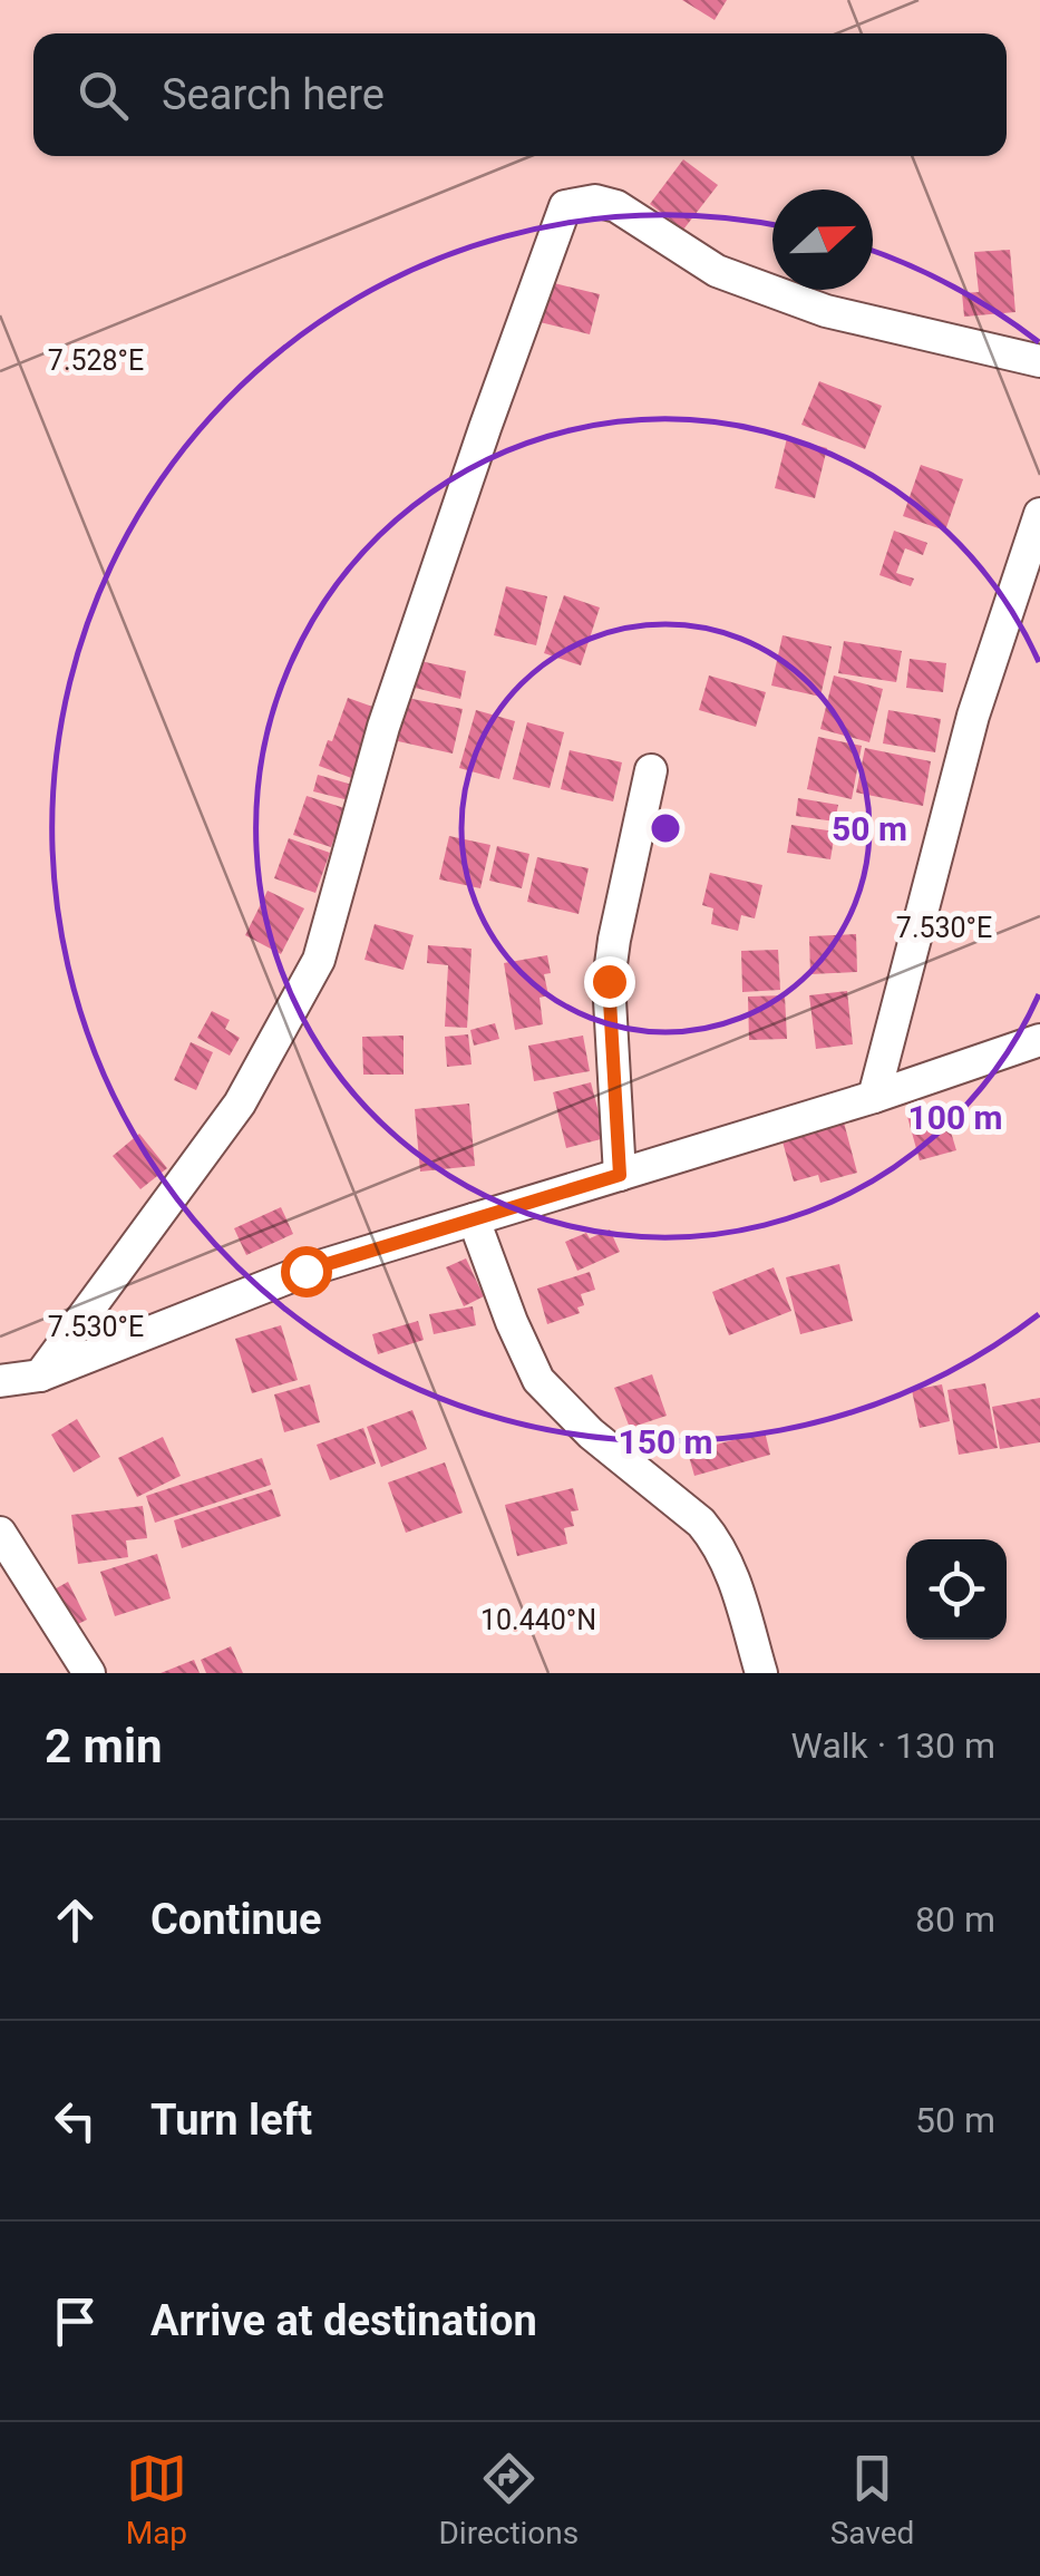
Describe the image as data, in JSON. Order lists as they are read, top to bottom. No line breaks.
{"north":"right","page":{"search":"Search here","heading":["2 min","Walk · 130 m"],"list":[["Continue","80 m"],["Turn left","50 m"],"Arrive at destination"],"nav":["Map","Directions","Saved"]},"coordinates":["7.528°E","7.530°E","10.440°N"],"rings":["50 m","100 m","150 m"]}
